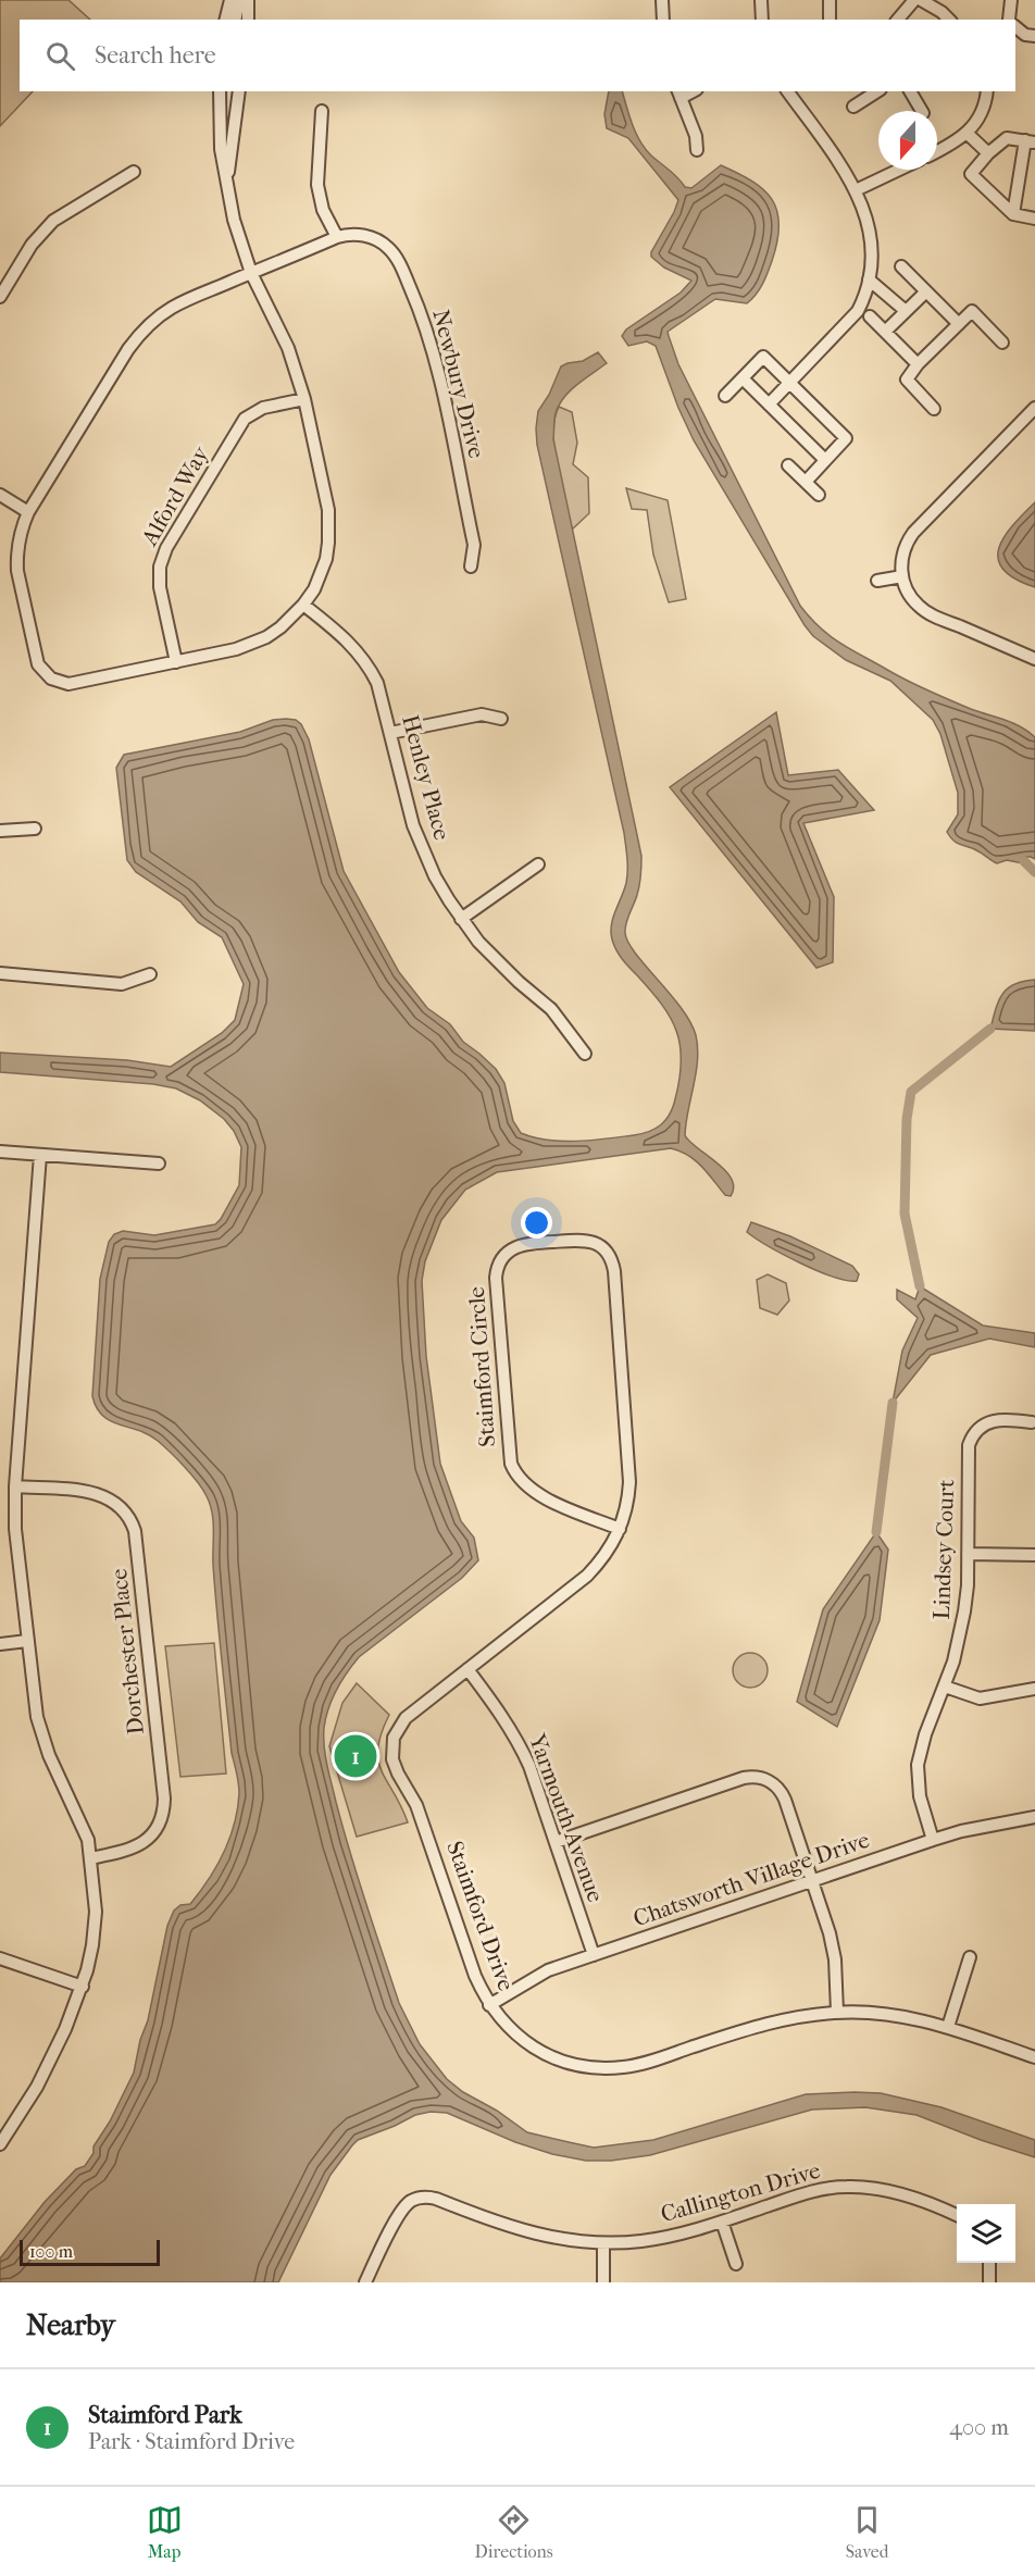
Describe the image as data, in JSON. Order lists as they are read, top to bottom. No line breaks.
{"streets":{"street":["Newbury Drive","Alford Way","Henley Place","Staimford Circle","Lindsey Court","Dorchester Place","Yarmouth Avenue","Chatsworth Village Drive","Staimford Drive","Callington Drive"]},"crossings":[["Newbury Drive","Alford Way"],["Newbury Drive","Henley Place"],["Staimford Circle","Staimford Drive"],["Lindsey Court","Chatsworth Village Drive"],["Yarmouth Avenue","Chatsworth Village Drive"],["Yarmouth Avenue","Staimford Drive"],["Chatsworth Village Drive","Staimford Drive"]],"scale_bar":"100 m","north":"bottom","page":{"search":"Search here","pins":"1","scale":"100 m","heading":"Nearby","list":[{"mark":"1","name":"Staimford Park","note":"Park · Staimford Drive","value":"400 m"}],"nav":["Map","Directions","Saved"]}}
